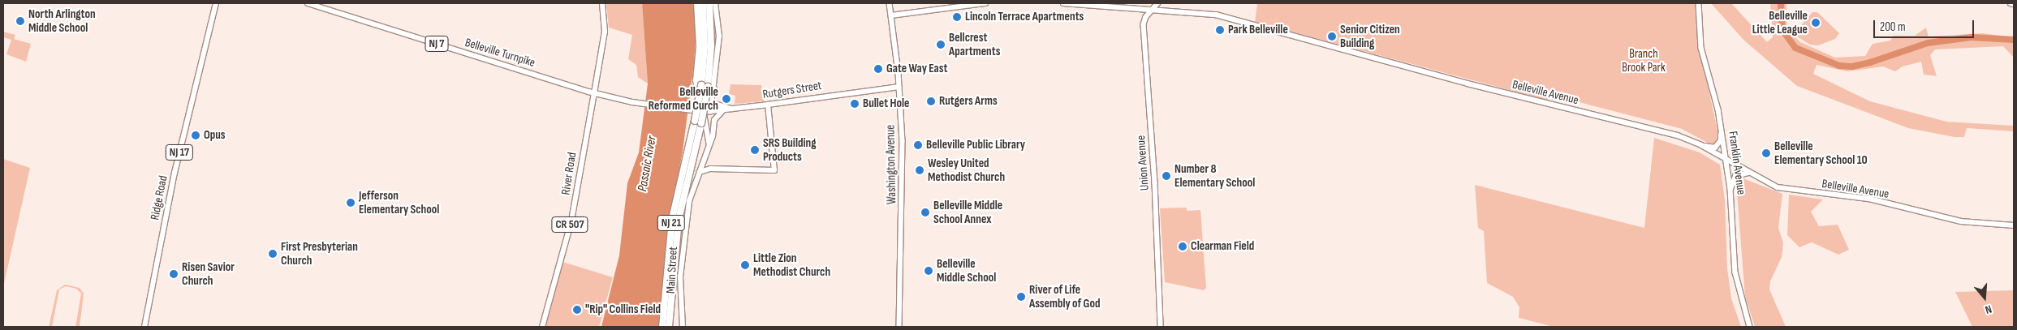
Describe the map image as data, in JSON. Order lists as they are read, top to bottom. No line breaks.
{"streets":{"highway":["NJ 21"],"main road":["NJ 7","Belleville Turnpike","Rutgers Street","Belleville Avenue","NJ 17","Union Avenue","Franklin Avenue","Washington Avenue","River Road","Ridge Road","CR 507","Main Street"]},"crossings":[["Belleville Turnpike","Rutgers Street"],["Belleville Turnpike","River Road"],["Rutgers Street","Washington Avenue"],["Rutgers Street","Main Street"],["Belleville Avenue","Union Avenue"],["Belleville Avenue","Franklin Avenue"],["NJ 21","Main Street"]],"water":["Passaic River"],"parks":["Branch Brook Park"],"places":["Lincoln Terrace Apartments","North Arlington Middle School","Belleville Little League","Park Belleville","Senior Citizen Building","Bellcrest Apartments","Gate Way East","Belleville Reformed Curch","Rutgers Arms","Bullet Hole","Opus","Belleville Public Library","SRS Building Products","Belleville Elementary School 10","Wesley United Methodist Church","Number 8 Elementary School","Jefferson Elementary School","Belleville Middle School Annex","Clearman Field","First Presbyterian Church","Little Zion Methodist Church","Belleville Middle School","Risen Savior Church","River of Life Assembly of God","\"Rip\" Collins Field"],"scale_bar":"200 m","north":"bottom"}
